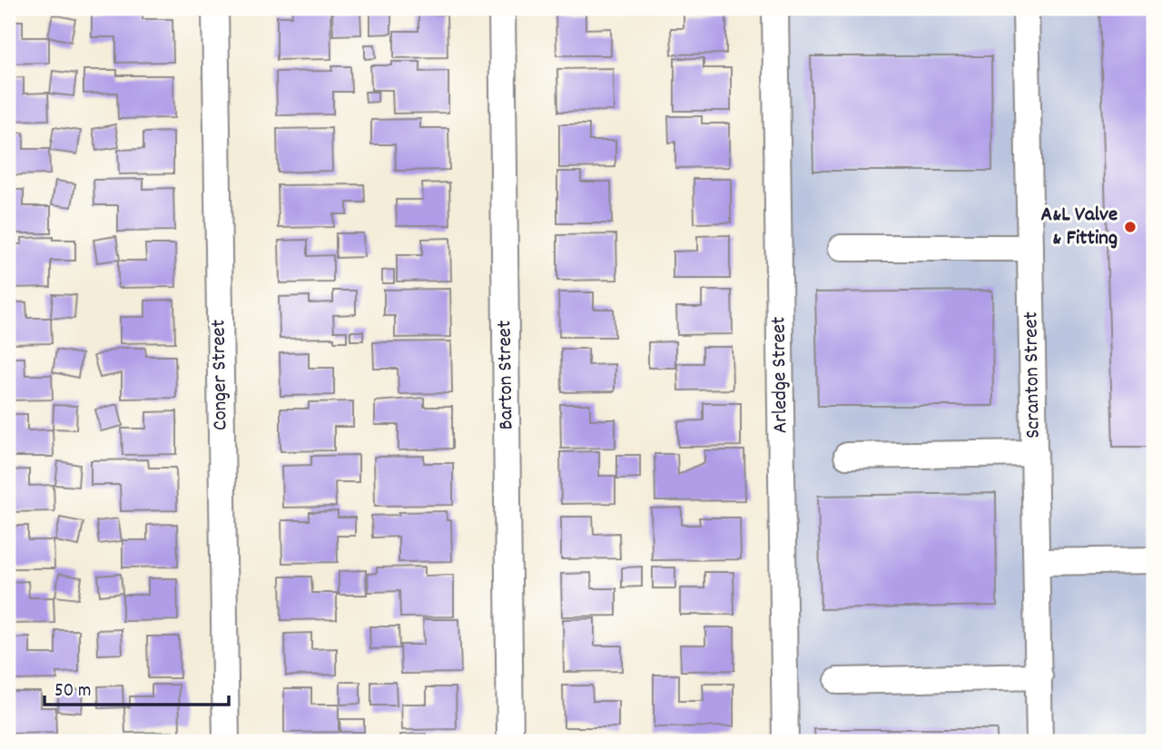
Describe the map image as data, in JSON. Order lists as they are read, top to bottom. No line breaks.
{"streets":{"street":["Conger Street","Barton Street","Arledge Street","Scranton Street"]},"places":["A&L Valve & Fitting"],"scale_bar":"50 m"}
